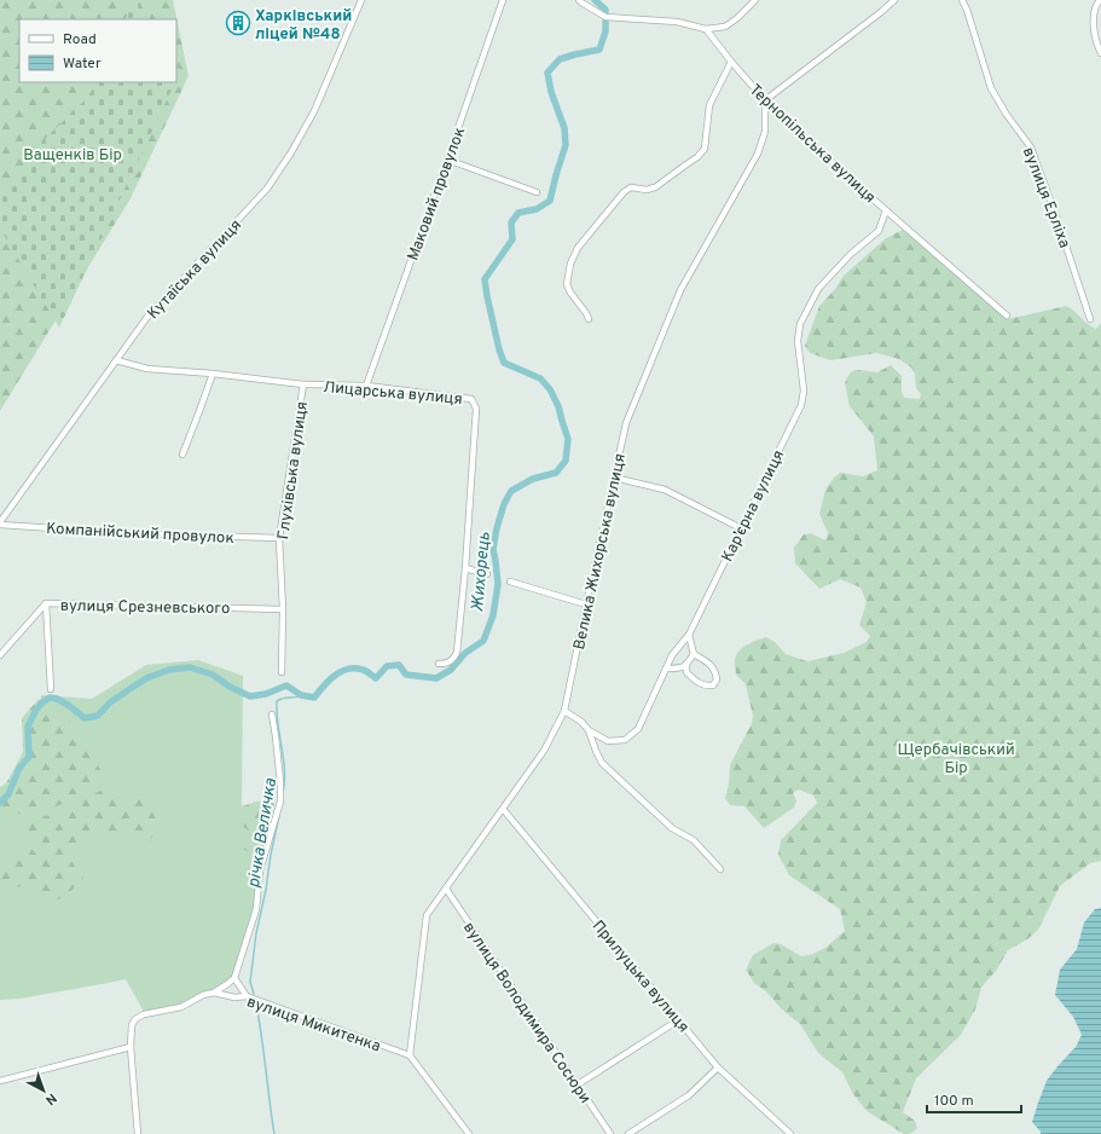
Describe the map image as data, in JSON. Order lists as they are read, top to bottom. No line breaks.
{"streets":{"street":["Тернопільська вулиця","Маковий провулок","вулиця Ерліха","Кутаїська вулиця","Лицарська вулиця","Глухівська вулиця","Кар’єрна вулиця","Компанійський провулок","Велика Жихорська вулиця","вулиця Срезневського","Прилуцька вулиця","вулиця Володимира Сосюри","вулиця Микитенка"]},"crossings":[["Тернопільська вулиця","Кар’єрна вулиця"],["Тернопільська вулиця","Велика Жихорська вулиця"],["Маковий провулок","Лицарська вулиця"],["Кутаїська вулиця","Лицарська вулиця"],["Кутаїська вулиця","Компанійський провулок"],["Лицарська вулиця","Глухівська вулиця"],["Глухівська вулиця","Компанійський провулок"],["Глухівська вулиця","вулиця Срезневського"],["Кар’єрна вулиця","Велика Жихорська вулиця"],["Велика Жихорська вулиця","Прилуцька вулиця"],["Велика Жихорська вулиця","вулиця Володимира Сосюри"],["Велика Жихорська вулиця","вулиця Микитенка"]],"water":["Жихорець","річка Величка"],"parks":["Ващенків Бір","Щербачівський Бір"],"places":{"building":["Харківський ліцей №48"]},"legend":["Road","Water"],"scale_bar":"100 m","north":"bottom right"}
